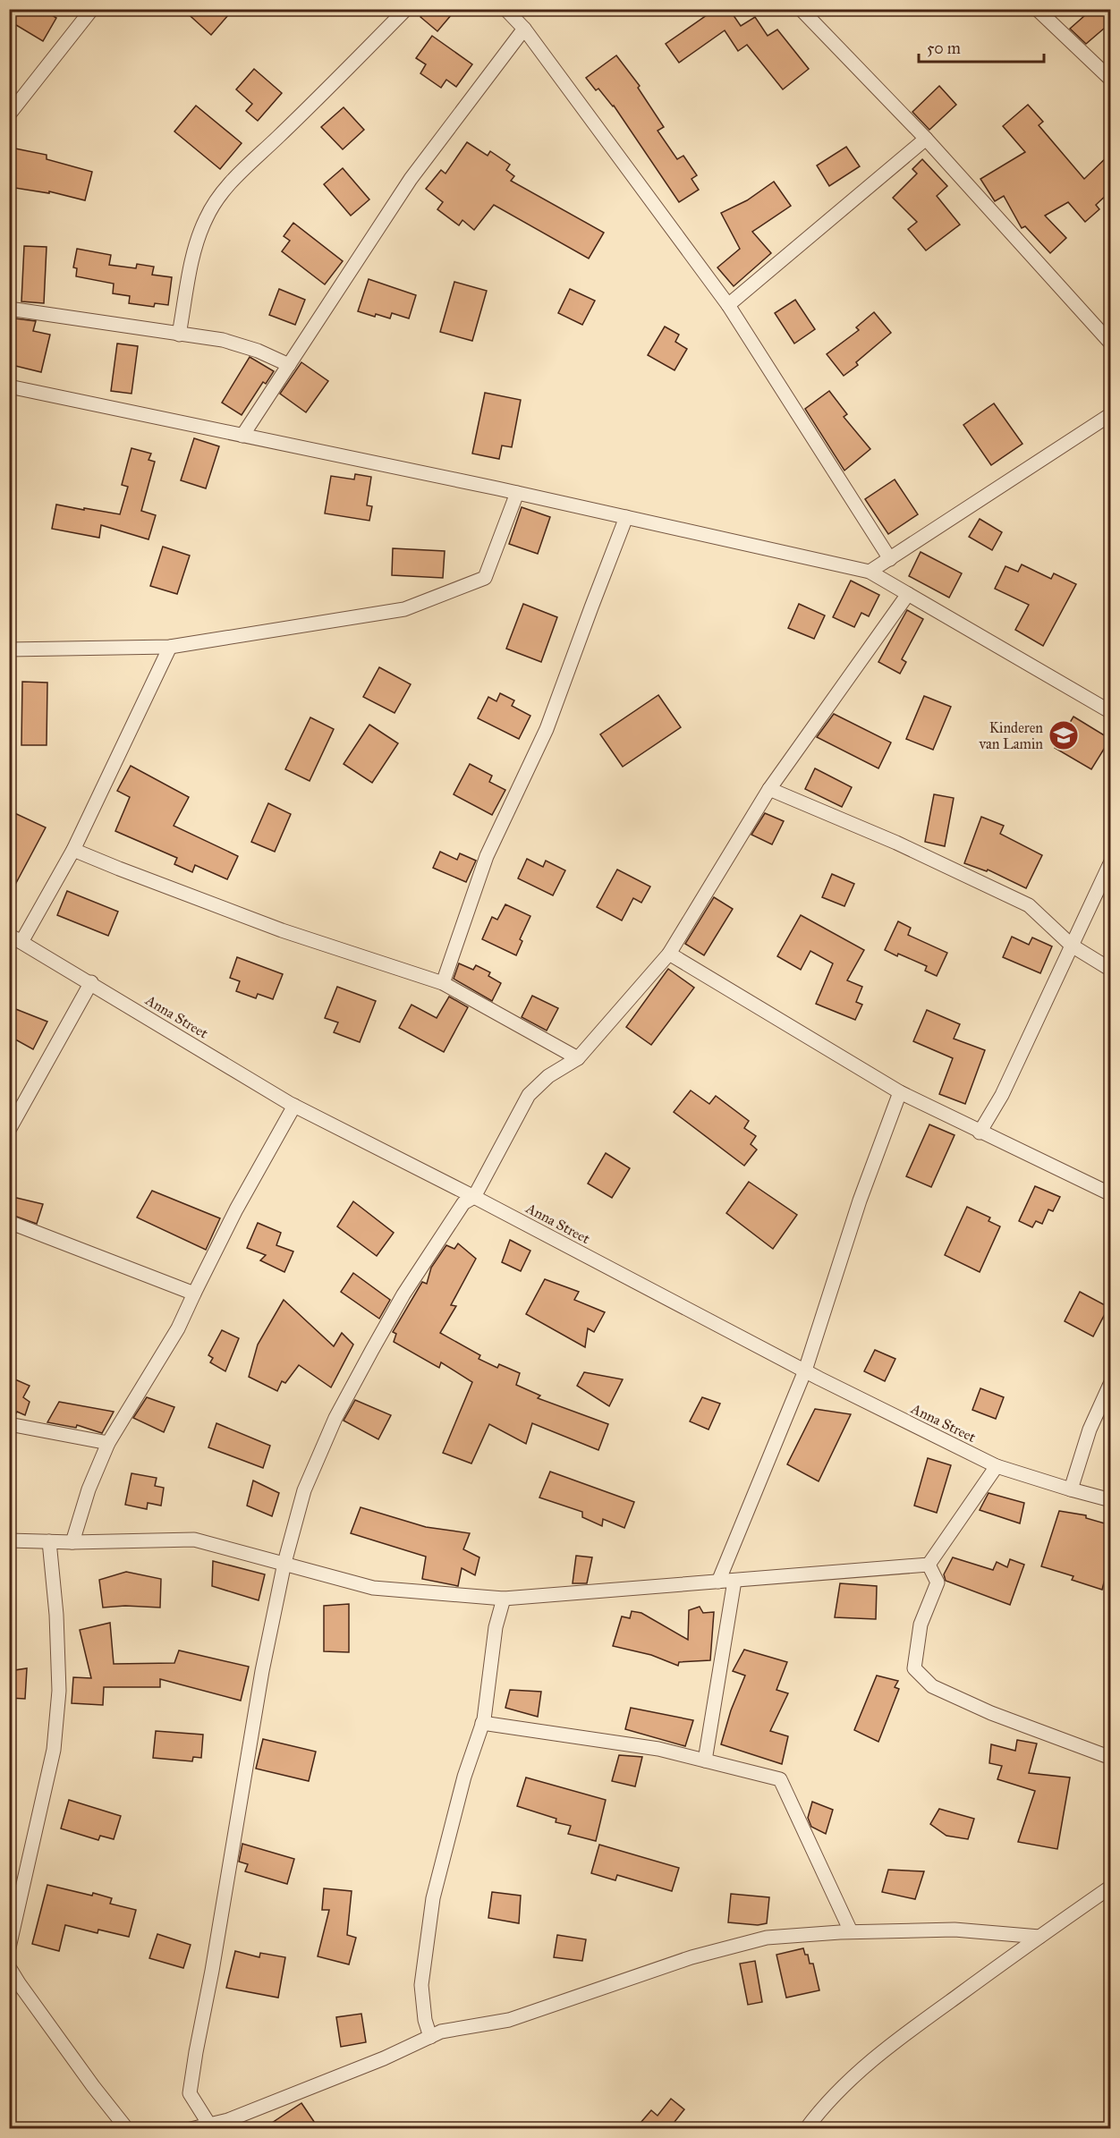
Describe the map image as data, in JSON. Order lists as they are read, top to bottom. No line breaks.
{"streets":{"street":["Anna Street"]},"places":{"school or university":["Kinderen van Lamin"]},"scale_bar":"50 m"}
